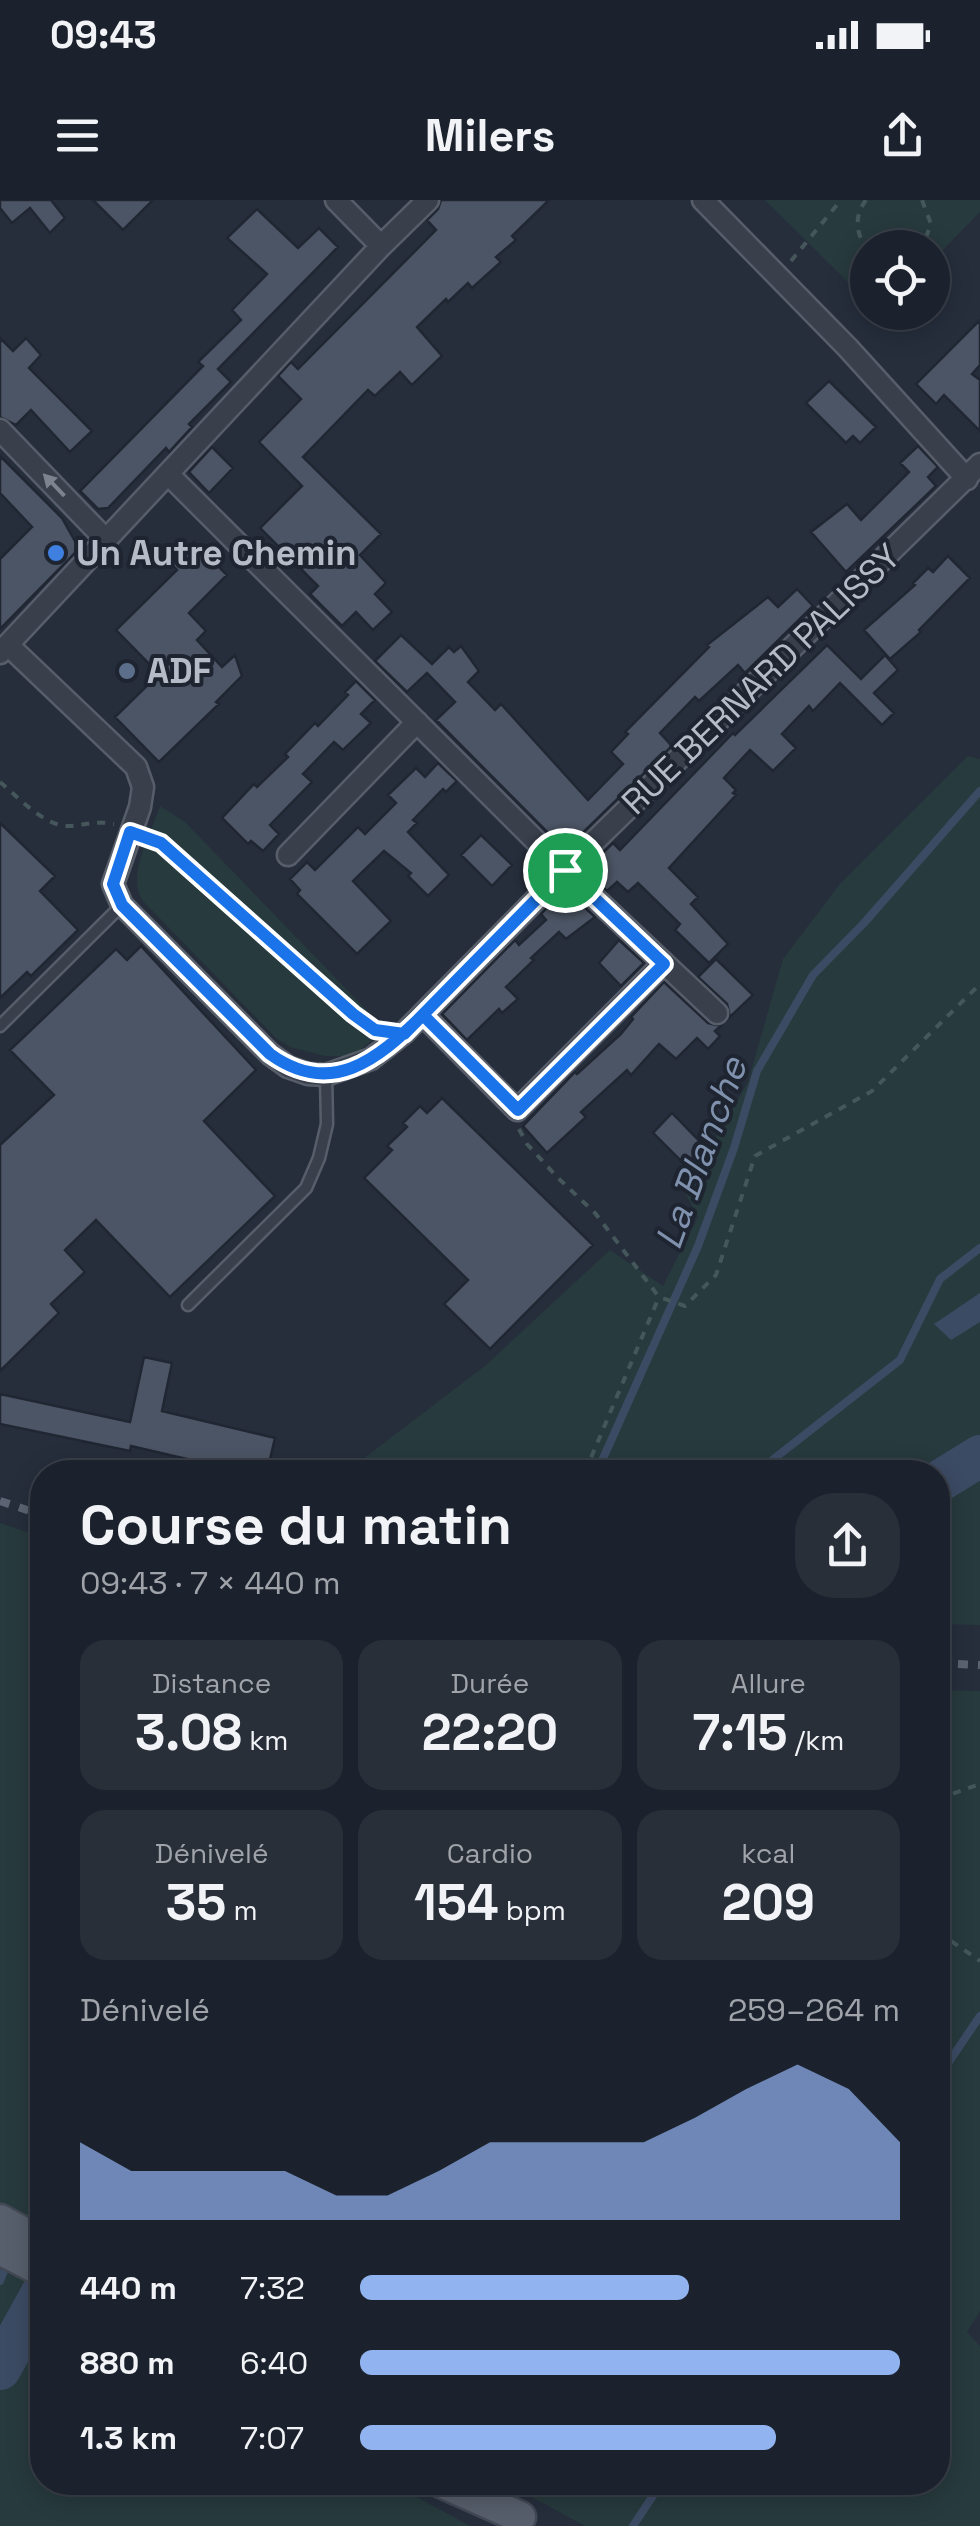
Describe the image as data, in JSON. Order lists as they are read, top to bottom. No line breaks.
{"streets":{"street":["RUE BERNARD PALISSY"]},"water":["La Blanche"],"places":["Un Autre Chemin","ADF"],"page":{"status":"09:43","header":"Milers","heading":["Course du matin","09:43 · 7 × 440 m"],"stats":[["Distance","3.08 km"],["Durée","22:20"],["Allure","7:15 /km"],["Dénivelé","35 m"],["Cardio","154 bpm"],["kcal","209"]],"chart":["Dénivelé","259–264 m"],"list":[{"name":"440 m","note":"7:32"},{"name":"880 m","note":"6:40"},{"name":"1.3 km","note":"7:07"}]}}
